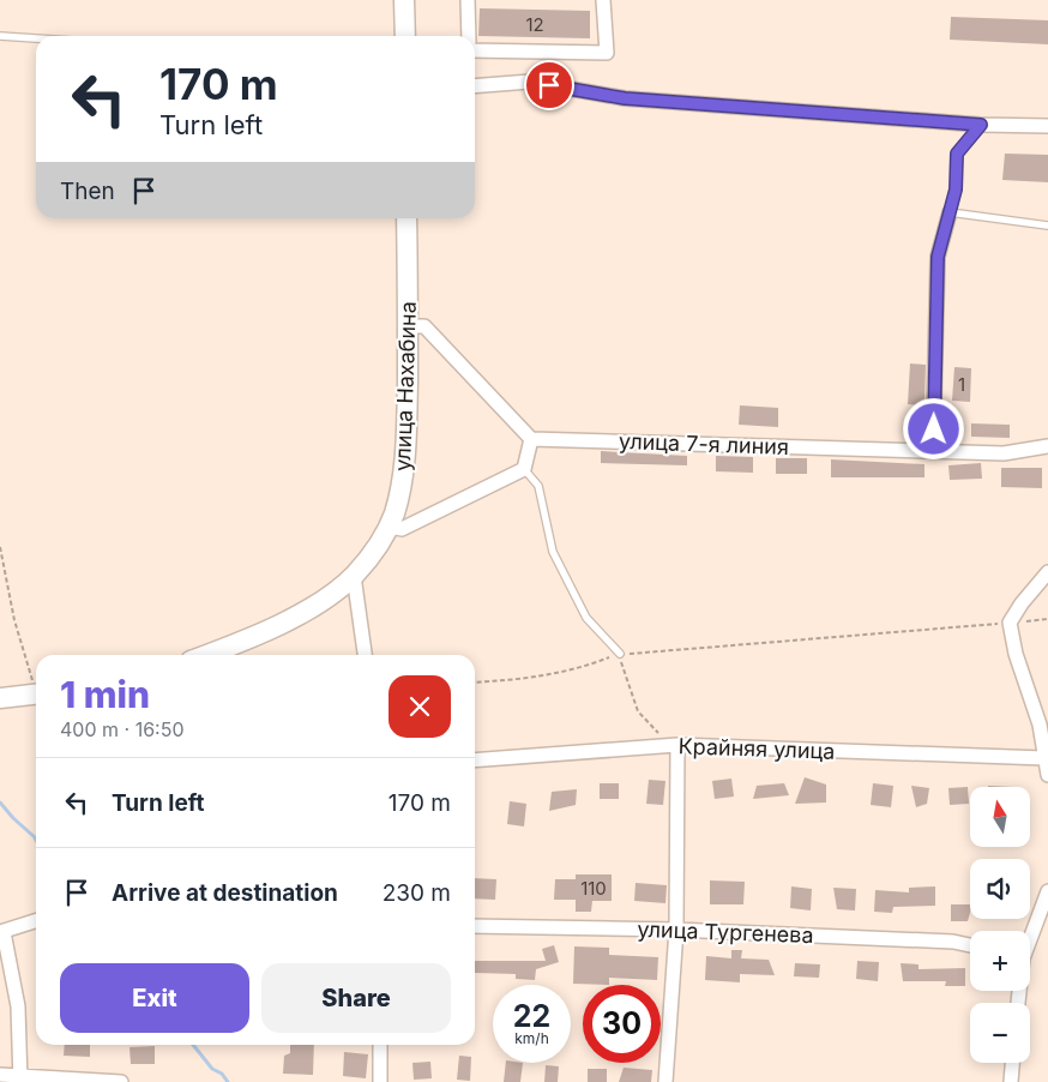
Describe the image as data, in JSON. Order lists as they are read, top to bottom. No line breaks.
{"streets":{"main road":["улица Нахабина"],"street":["улица 7-я линия","Крайняя улица","улица Тургенева"]},"house_numbers":["12","1","110"],"north":"top","page":{"turn":["170 m","Turn left"],"then":"Then","heading":["1 min","400 m · 16:50"],"list":[{"name":"Turn left","value":"170 m"},{"name":"Arrive at destination","value":"230 m"}],"map_buttons":["+","−"],"buttons":["Exit","Share"],"speed":"22 km/h","limit":"30"}}
